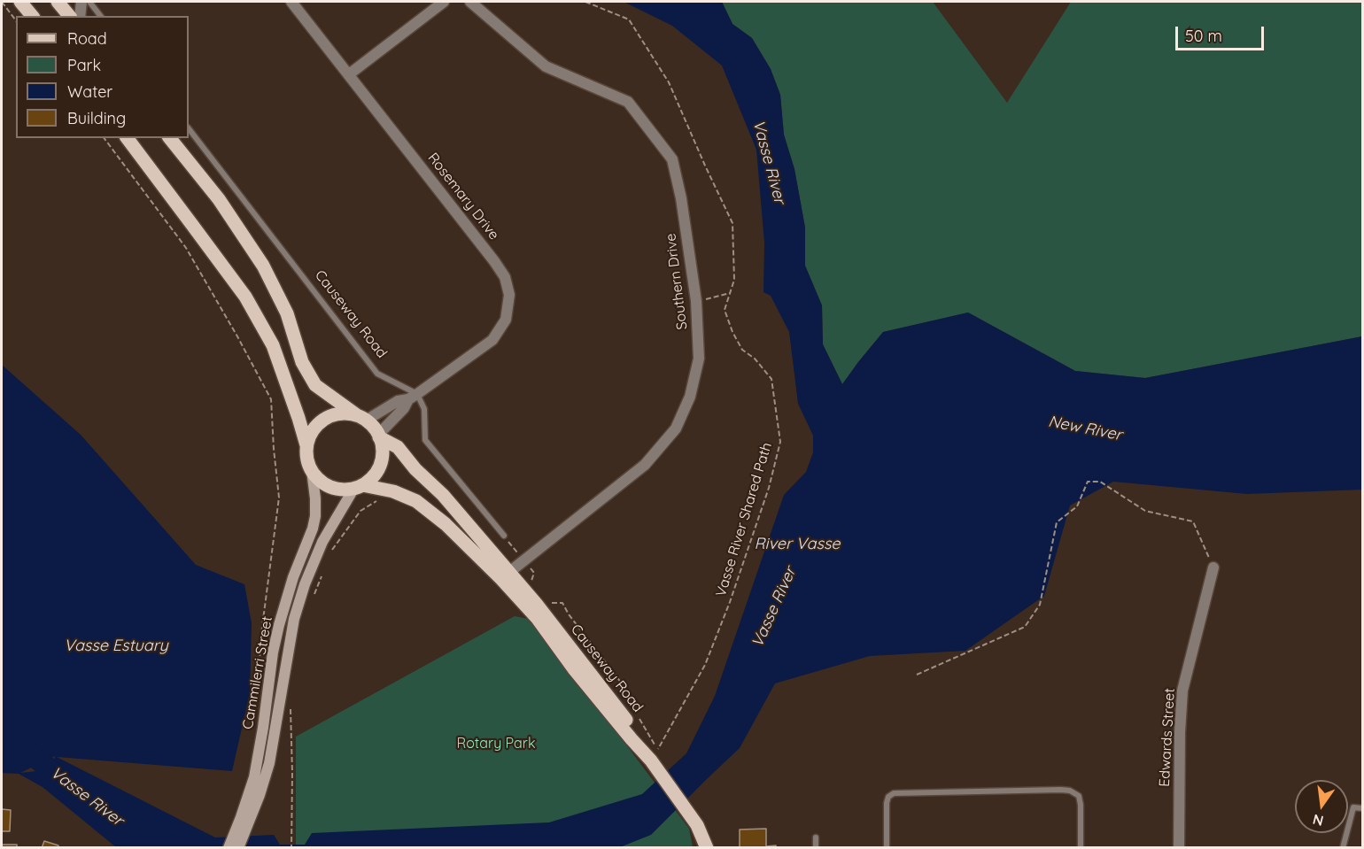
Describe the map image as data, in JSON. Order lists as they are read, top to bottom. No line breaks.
{"streets":{"main road":["Causeway Road","Cammilerri Street"],"street":["Rosemary Drive","Southern Drive","Edwards Street"],"path":["Vasse River Shared Path"]},"crossings":[["Rosemary Drive","Causeway Road"],["Rosemary Drive","Cammilerri Street"],["Southern Drive","Causeway Road"],["Causeway Road","Vasse River Shared Path"],["Causeway Road","Cammilerri Street"]],"water":["Vasse River","New River","River Vasse","Vasse Estuary"],"parks":["Rotary Park"],"legend":["Road","Park","Water","Building"],"scale_bar":"50 m","north":"bottom"}
